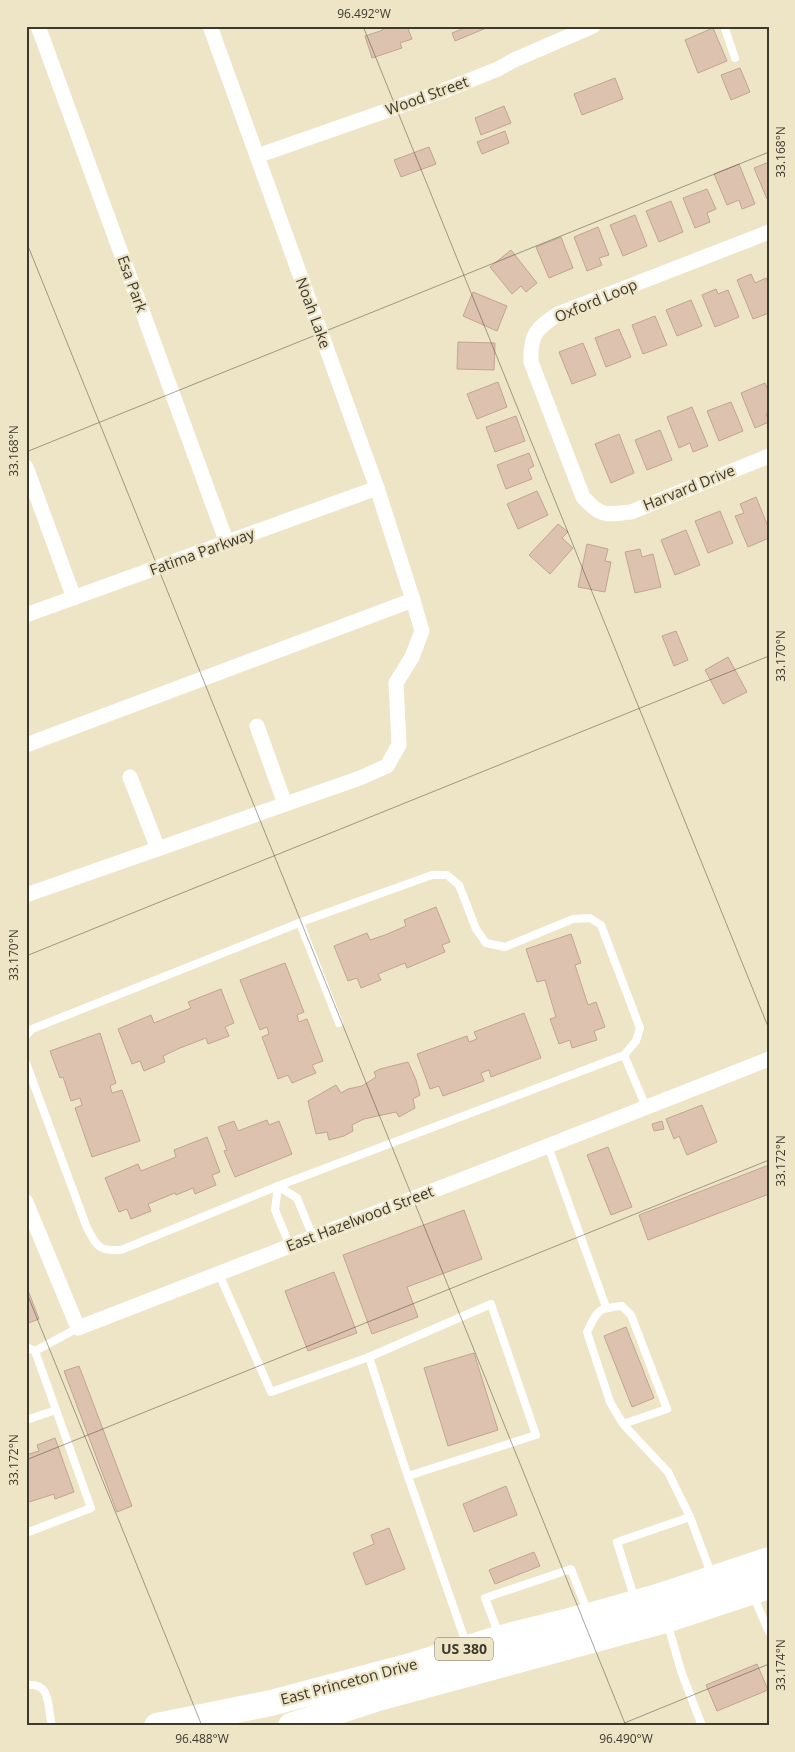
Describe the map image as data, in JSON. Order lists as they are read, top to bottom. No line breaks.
{"streets":{"highway":["US 380","East Princeton Drive"],"street":["Wood Street","Esa Park","Oxford Loop","Noah Lake","Harvard Drive","Fatima Parkway","East Hazelwood Street"]},"crossings":[["Wood Street","Noah Lake"],["Esa Park","Fatima Parkway"],["Oxford Loop","Harvard Drive"],["Noah Lake","Fatima Parkway"]],"coordinates":["96.492°W","33.168°N","33.170°N","33.172°N","33.174°N","96.488°W","96.490°W"]}
